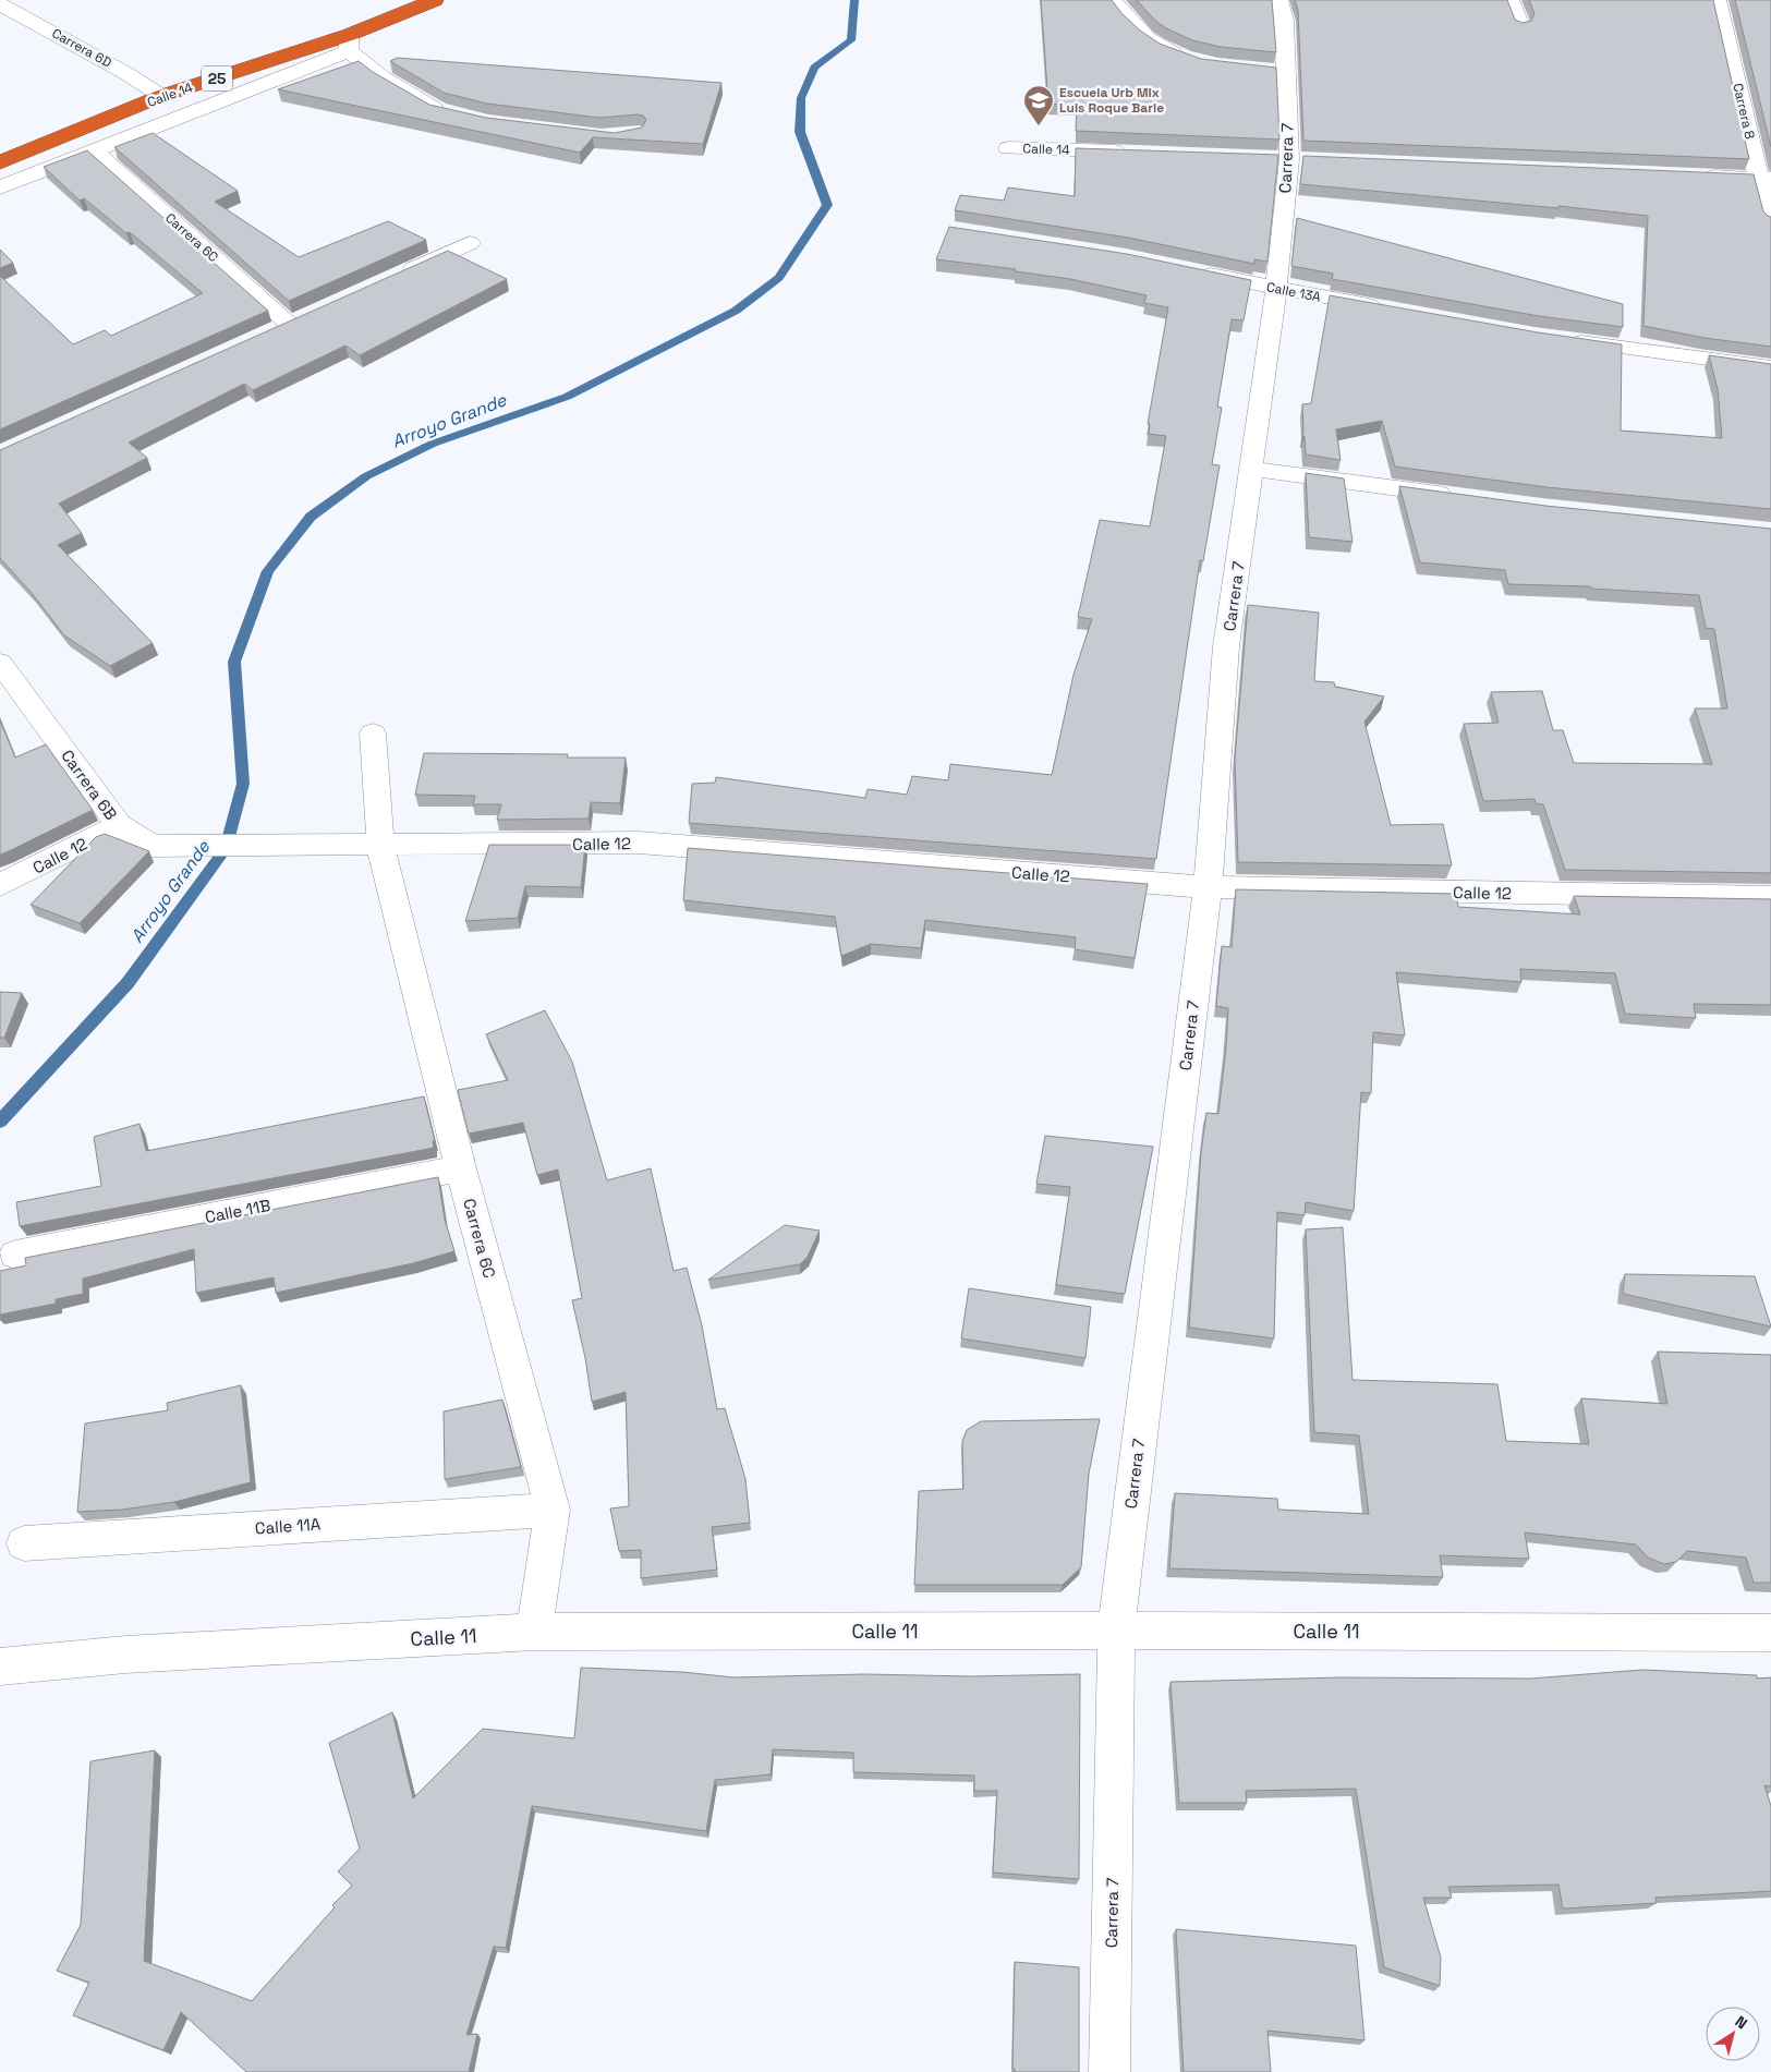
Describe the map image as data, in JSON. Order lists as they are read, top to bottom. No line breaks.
{"streets":{"highway":["25","Calle 14"],"street":["Carrera 6D","Carrera 8","Carrera 7","Carrera 6C","Calle 13A","Carrera 6B","Calle 12","Calle 11B","Calle 11A","Calle 11"]},"crossings":[["Carrera 6D","Calle 14"],["Carrera 7","Calle 13A"],["Carrera 7","Calle 12"],["Carrera 7","Calle 11"],["Carrera 6C","Calle 12"],["Carrera 6C","Calle 11B"],["Carrera 6C","Calle 11A"],["Carrera 6C","Calle 11"],["Carrera 6B","Calle 12"]],"water":["Arroyo Grande"],"places":{"school or university":["Escuela Urb Mix Luis Roque Barie"]},"north":"top right"}
